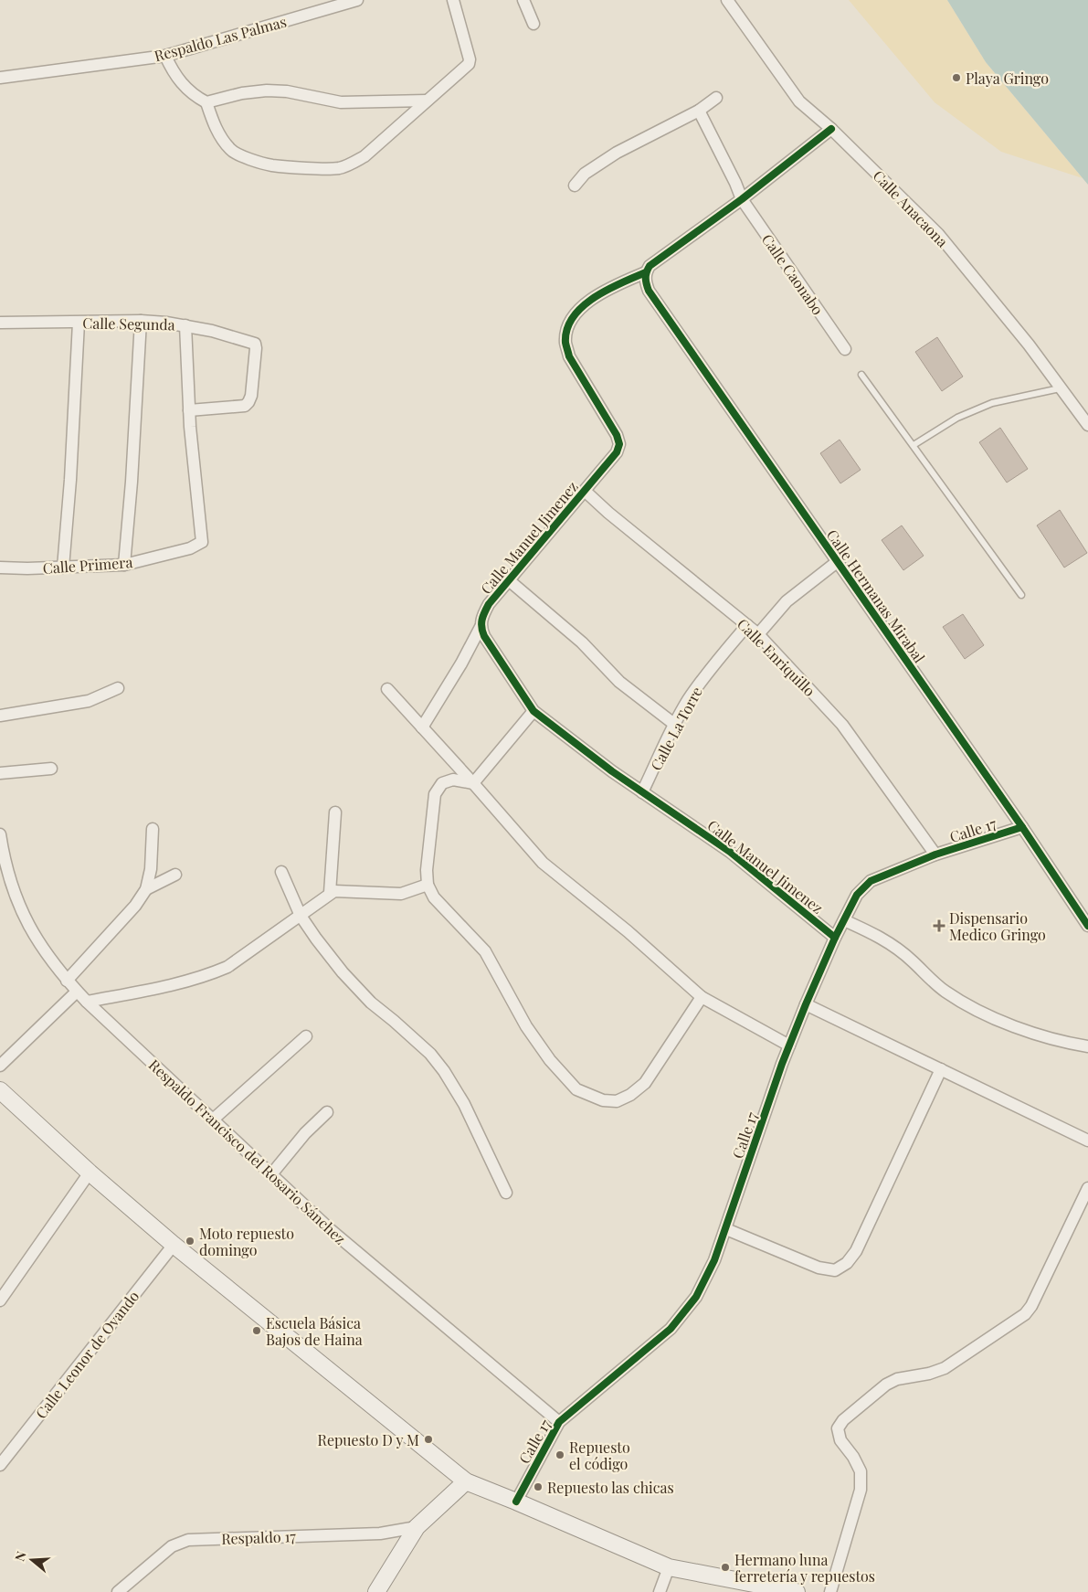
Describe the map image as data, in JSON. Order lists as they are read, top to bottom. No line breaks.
{"streets":{"street":["Respaldo Las Palmas","Calle Anacaona","Calle Caonabo","Calle Segunda","Calle Manuel Jimenez","Calle Primera","Calle Hermanas Mirabal","Calle Enriquillo","Calle La Torre","Calle 17","Respaldo Francisco del Rosario Sánchez","Calle Leonor de Ovando","Respaldo 17"]},"crossings":[["Calle Segunda","Calle Primera"],["Calle Manuel Jimenez","Calle Hermanas Mirabal"],["Calle Manuel Jimenez","Calle Enriquillo"],["Calle Manuel Jimenez","Calle La Torre"],["Calle Manuel Jimenez","Calle 17"],["Calle Hermanas Mirabal","Calle 17"],["Calle Enriquillo","Calle La Torre"],["Calle Enriquillo","Calle 17"],["Calle 17","Respaldo Francisco del Rosario Sánchez"]],"places":{"other":["Playa Gringo","Moto repuesto domingo","Escuela Básica Bajos de Haina","Repuesto D y M","Repuesto el código","Repuesto las chicas","Hermano luna ferretería y repuestos"],"health":["Dispensario Medico Gringo"]},"north":"left"}
